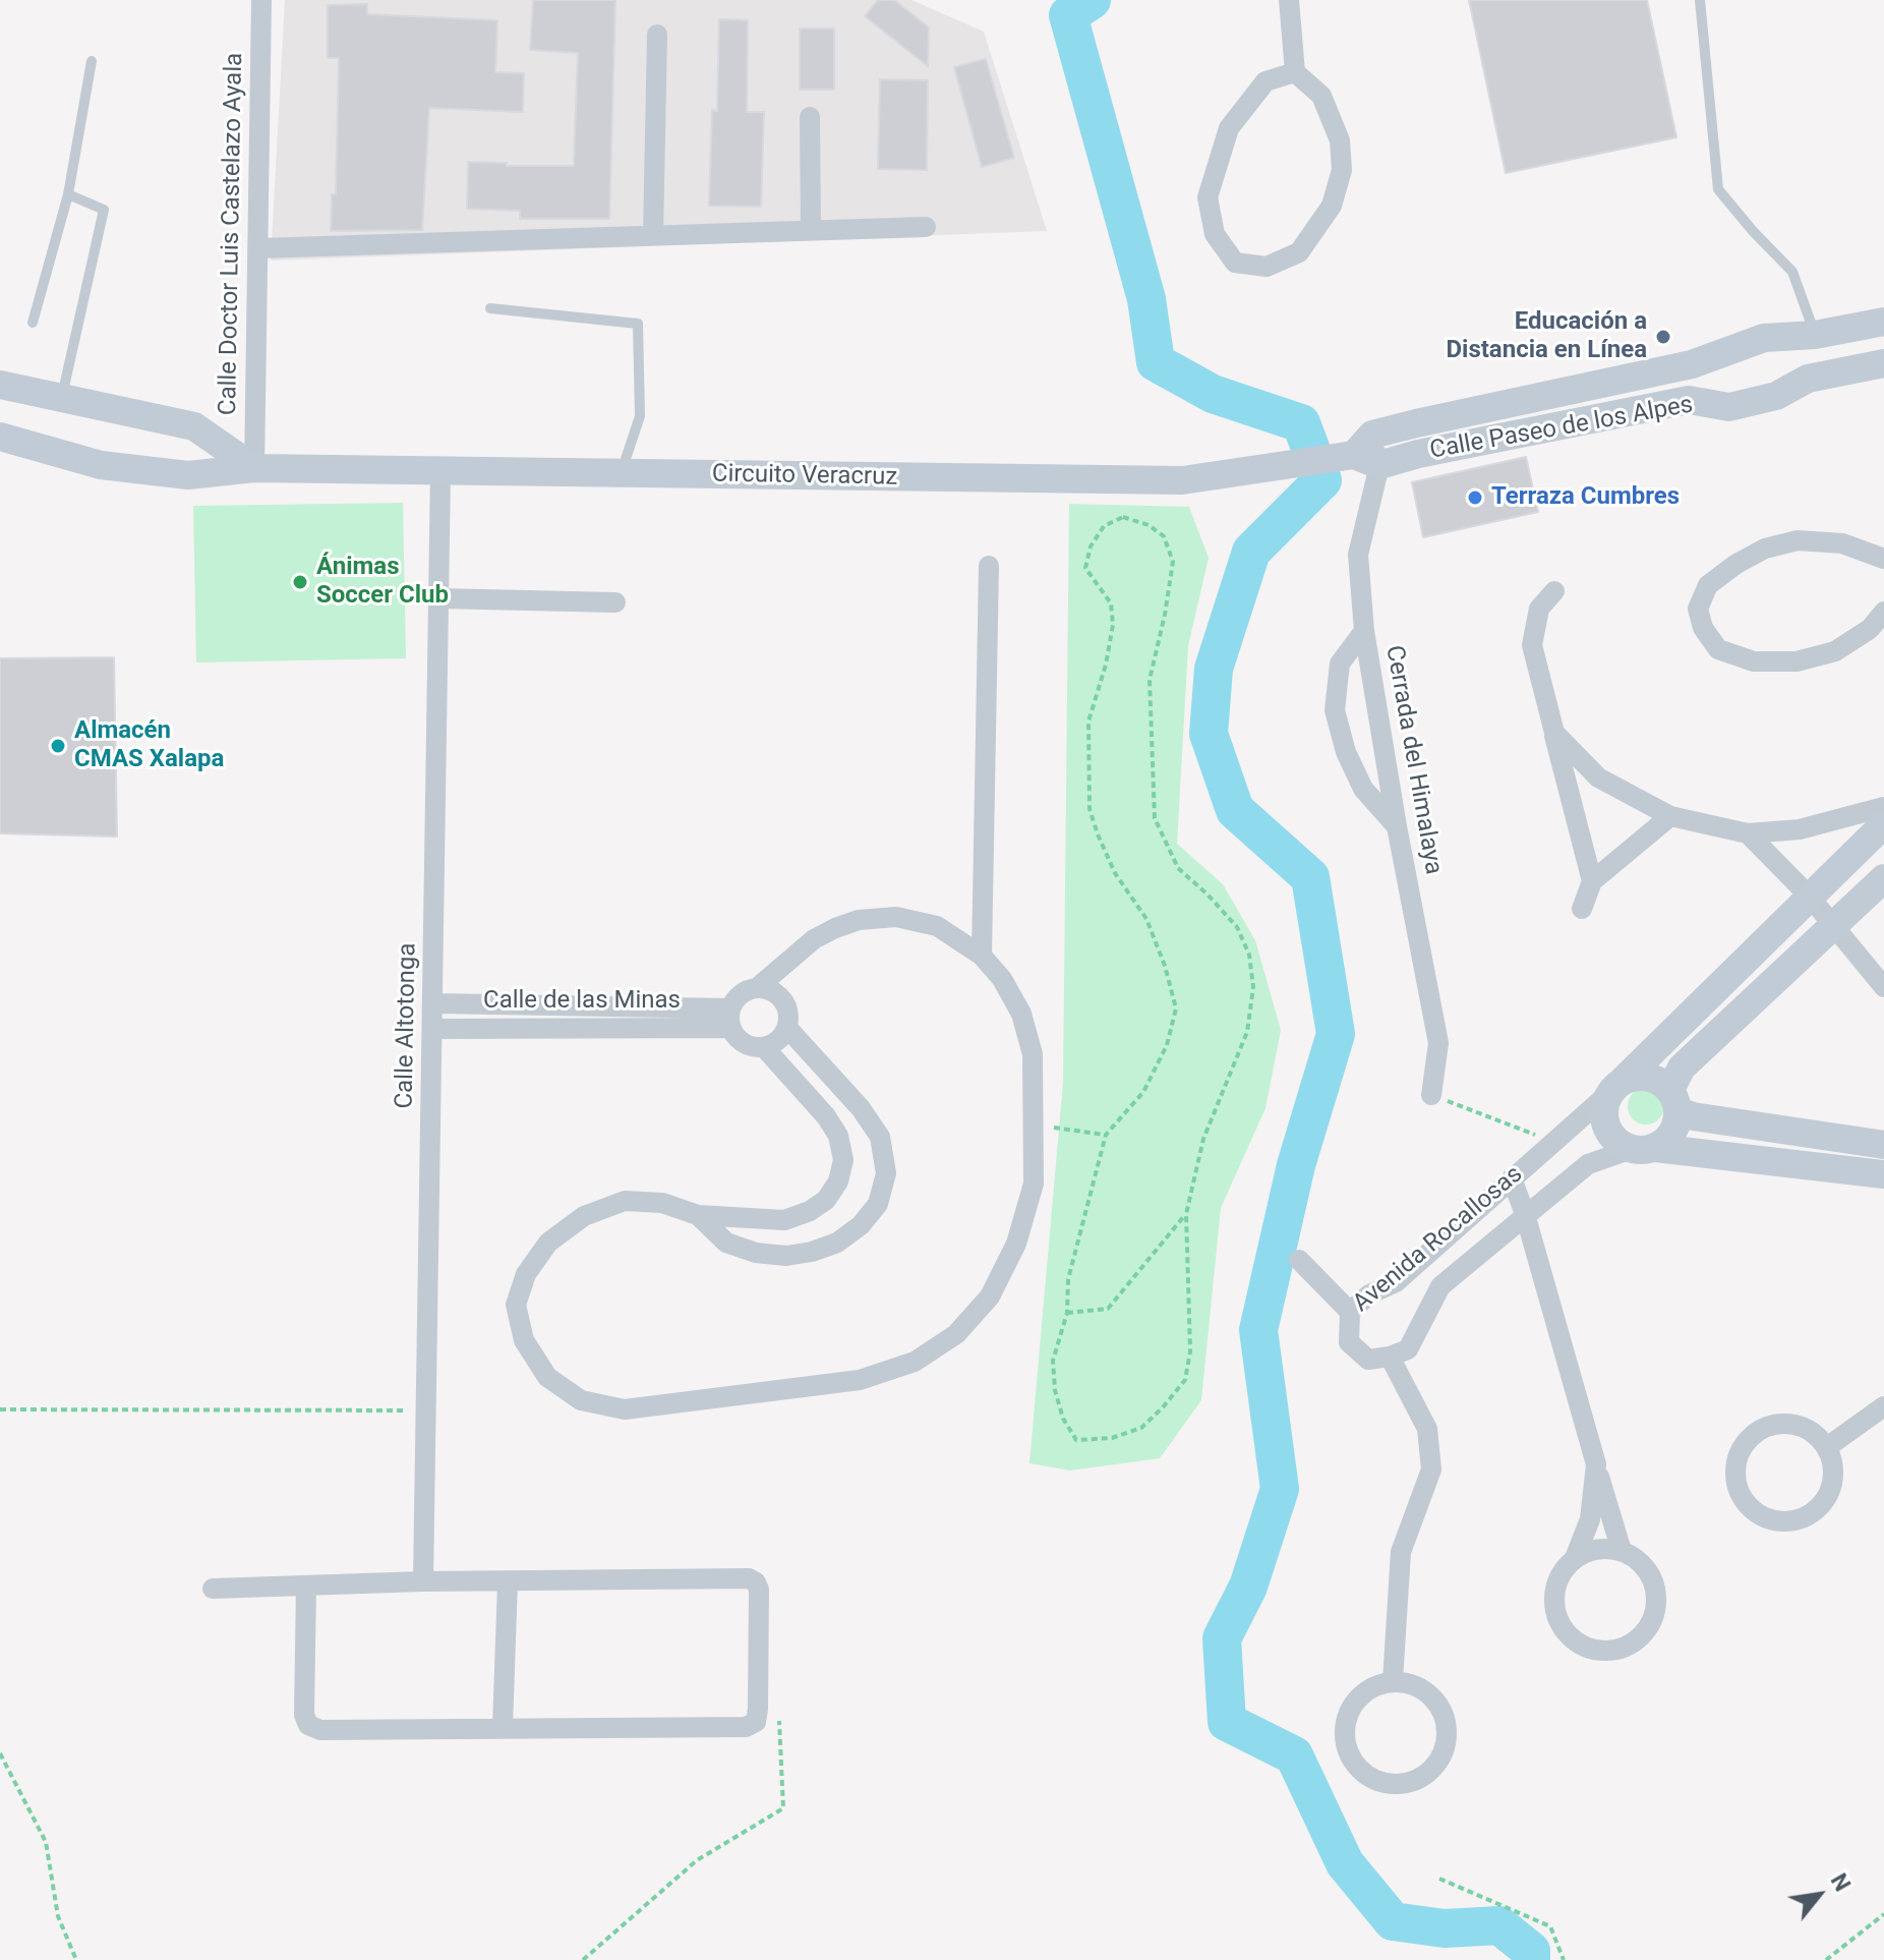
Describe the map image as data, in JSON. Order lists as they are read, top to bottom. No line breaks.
{"streets":{"street":["Calle Doctor Luis Castelazo Ayala","Calle Paseo de los Alpes","Circuito Veracruz","Cerrada del Himalaya","Calle de las Minas","Calle Altotonga","Avenida Rocallosas"]},"crossings":[["Calle Doctor Luis Castelazo Ayala","Circuito Veracruz"],["Calle Paseo de los Alpes","Circuito Veracruz"],["Calle Paseo de los Alpes","Cerrada del Himalaya"],["Circuito Veracruz","Cerrada del Himalaya"],["Circuito Veracruz","Calle Altotonga"],["Calle de las Minas","Calle Altotonga"]],"places":["Educación a Distancia en Línea","Terraza Cumbres","Ánimas Soccer Club","Almacén CMAS Xalapa"],"north":"top right"}
